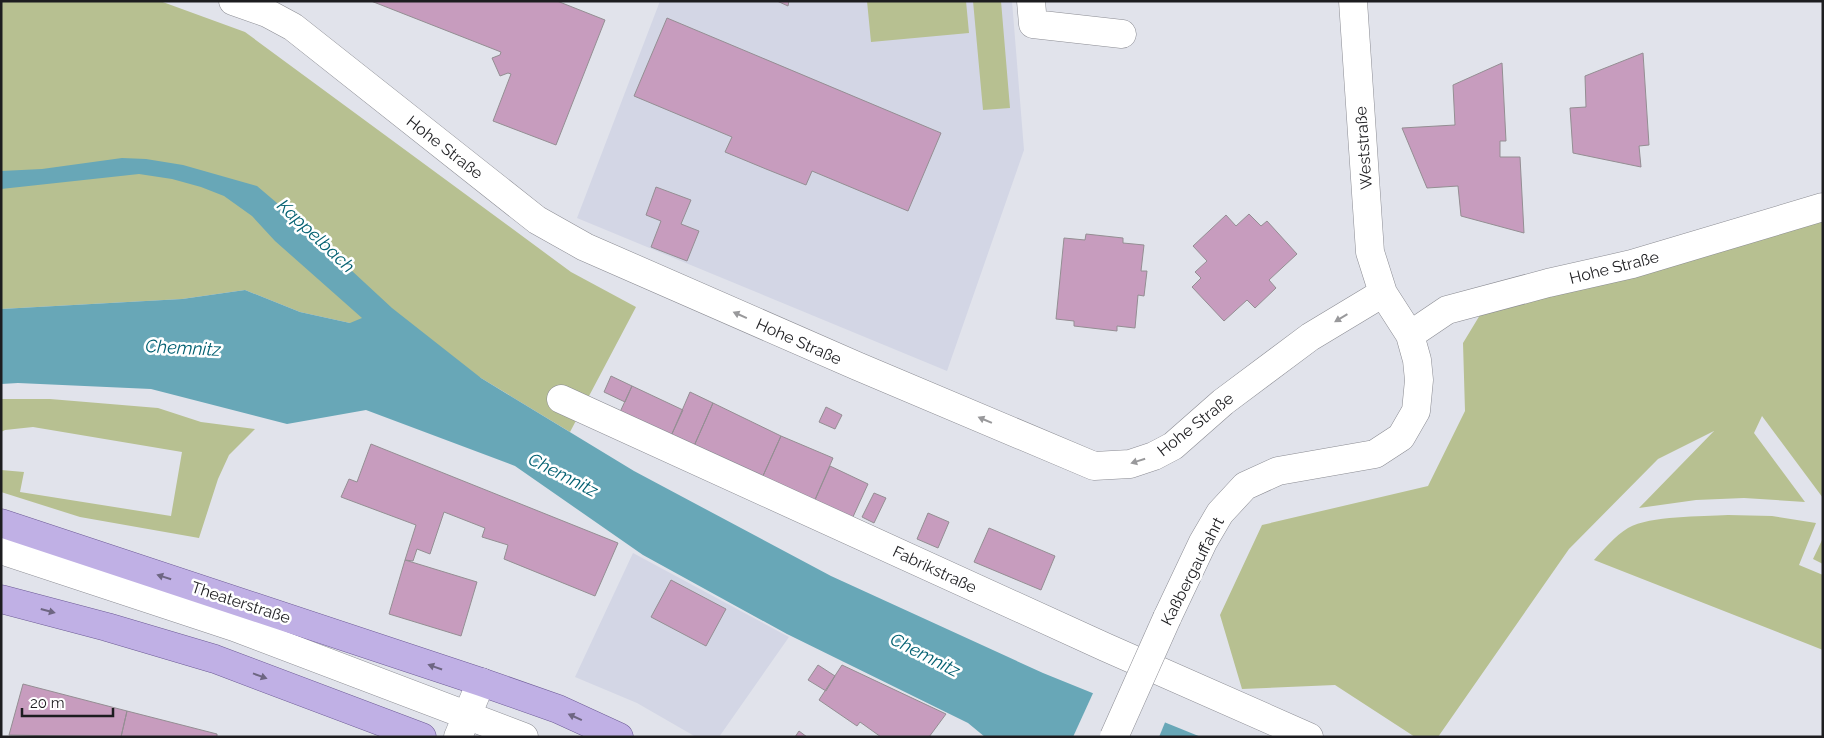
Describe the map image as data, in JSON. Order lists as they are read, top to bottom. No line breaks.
{"streets":{"main road":["Theaterstraße"],"street":["Hohe Straße","Weststraße","Fabrikstraße","Kaßbergauffahrt"]},"crossings":[["Hohe Straße","Weststraße"],["Hohe Straße","Kaßbergauffahrt"],["Weststraße","Kaßbergauffahrt"]],"one_way":["Hohe Straße"],"water":["Kappelbach","Chemnitz"],"scale_bar":"20 m"}
